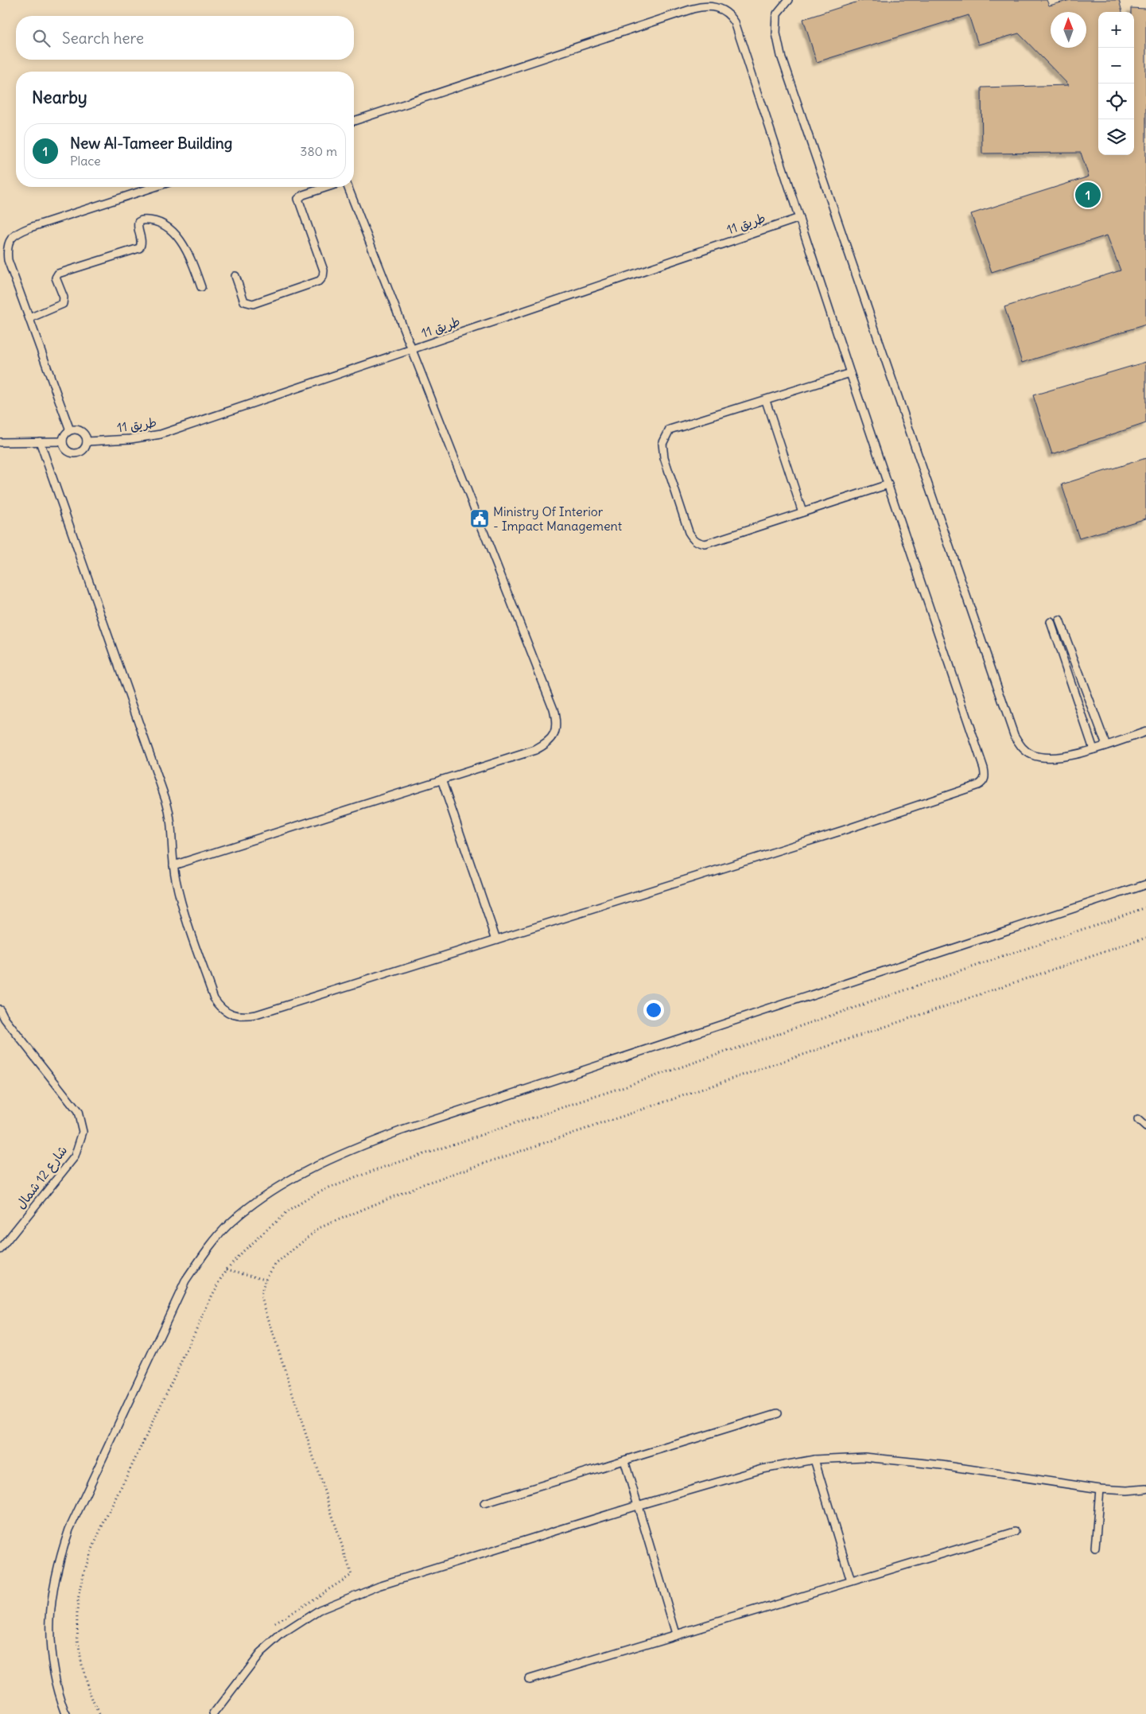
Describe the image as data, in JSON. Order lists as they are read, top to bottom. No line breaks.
{"streets":{"lane":["طريق 11","شارع 12 شمال"]},"places":{"public building":["Ministry Of Interior - Impact Management"]},"north":"top","page":{"map_buttons":["+","−"],"search":"Search here","heading":"Nearby","list":[{"mark":"1","name":"New Al-Tameer Building","note":"Place","value":"380 m"}],"pins":"1"}}
